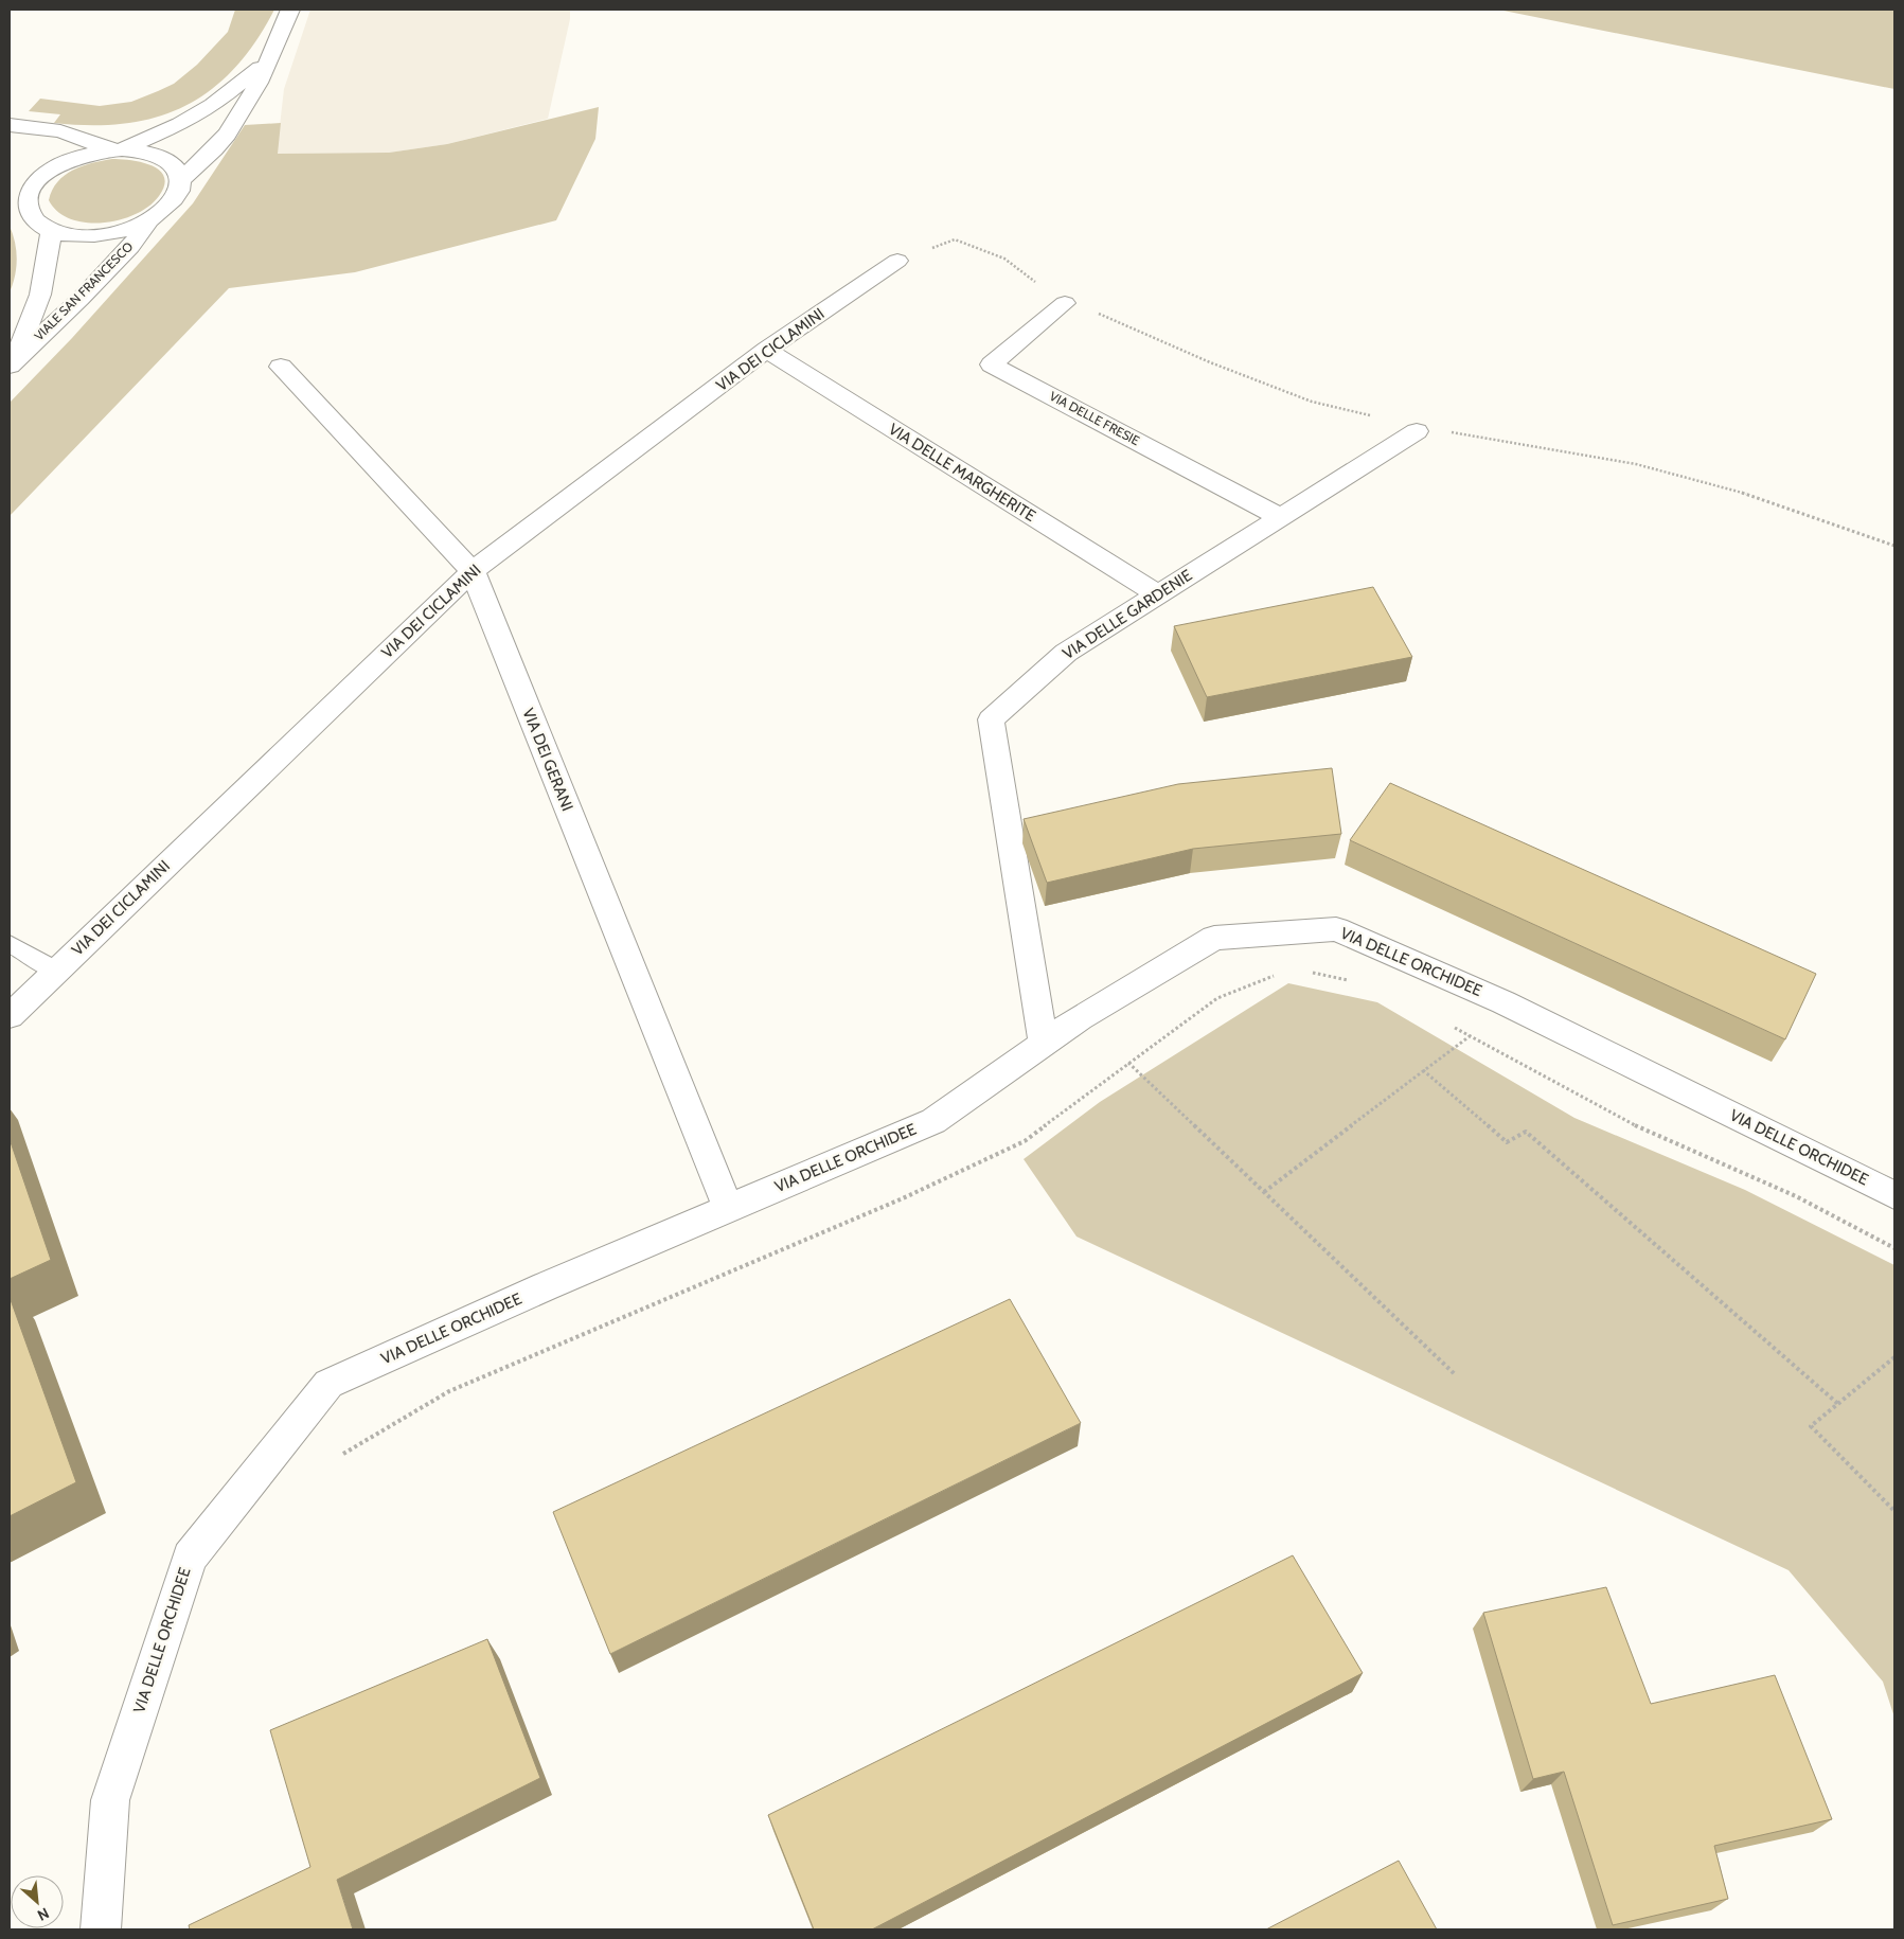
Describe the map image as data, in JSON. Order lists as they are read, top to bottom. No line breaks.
{"streets":{"street":["VIALE SAN FRANCESCO","VIA DEI CICLAMINI","VIA DELLE FRESIE","VIA DELLE MARGHERITE","VIA DELLE GARDENIE","VIA DEI GERANI","VIA DELLE ORCHIDEE"]},"crossings":[["VIA DEI CICLAMINI","VIA DELLE MARGHERITE"],["VIA DEI CICLAMINI","VIA DEI GERANI"],["VIA DELLE FRESIE","VIA DELLE GARDENIE"],["VIA DELLE MARGHERITE","VIA DELLE GARDENIE"],["VIA DELLE GARDENIE","VIA DELLE ORCHIDEE"],["VIA DEI GERANI","VIA DELLE ORCHIDEE"]],"north":"bottom right"}
